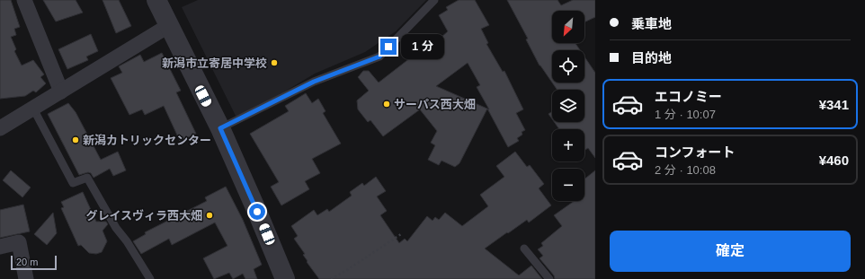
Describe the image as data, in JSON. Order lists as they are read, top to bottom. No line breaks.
{"places":["新潟市立寄居中学校","サーパス西大畑","新潟カトリックセンター","グレイスヴィラ西大畑"],"scale_bar":"20 m","north":"bottom left","page":{"banner":["乗車地","目的地"],"map_buttons":["+","−"],"bubble":"1 分","list":[{"name":"エコノミー","note":"1 分 · 10:07","value":"¥341"},{"name":"コンフォート","note":"2 分 · 10:08","value":"¥460"}],"buttons":"確定","scale":"20 m"}}
